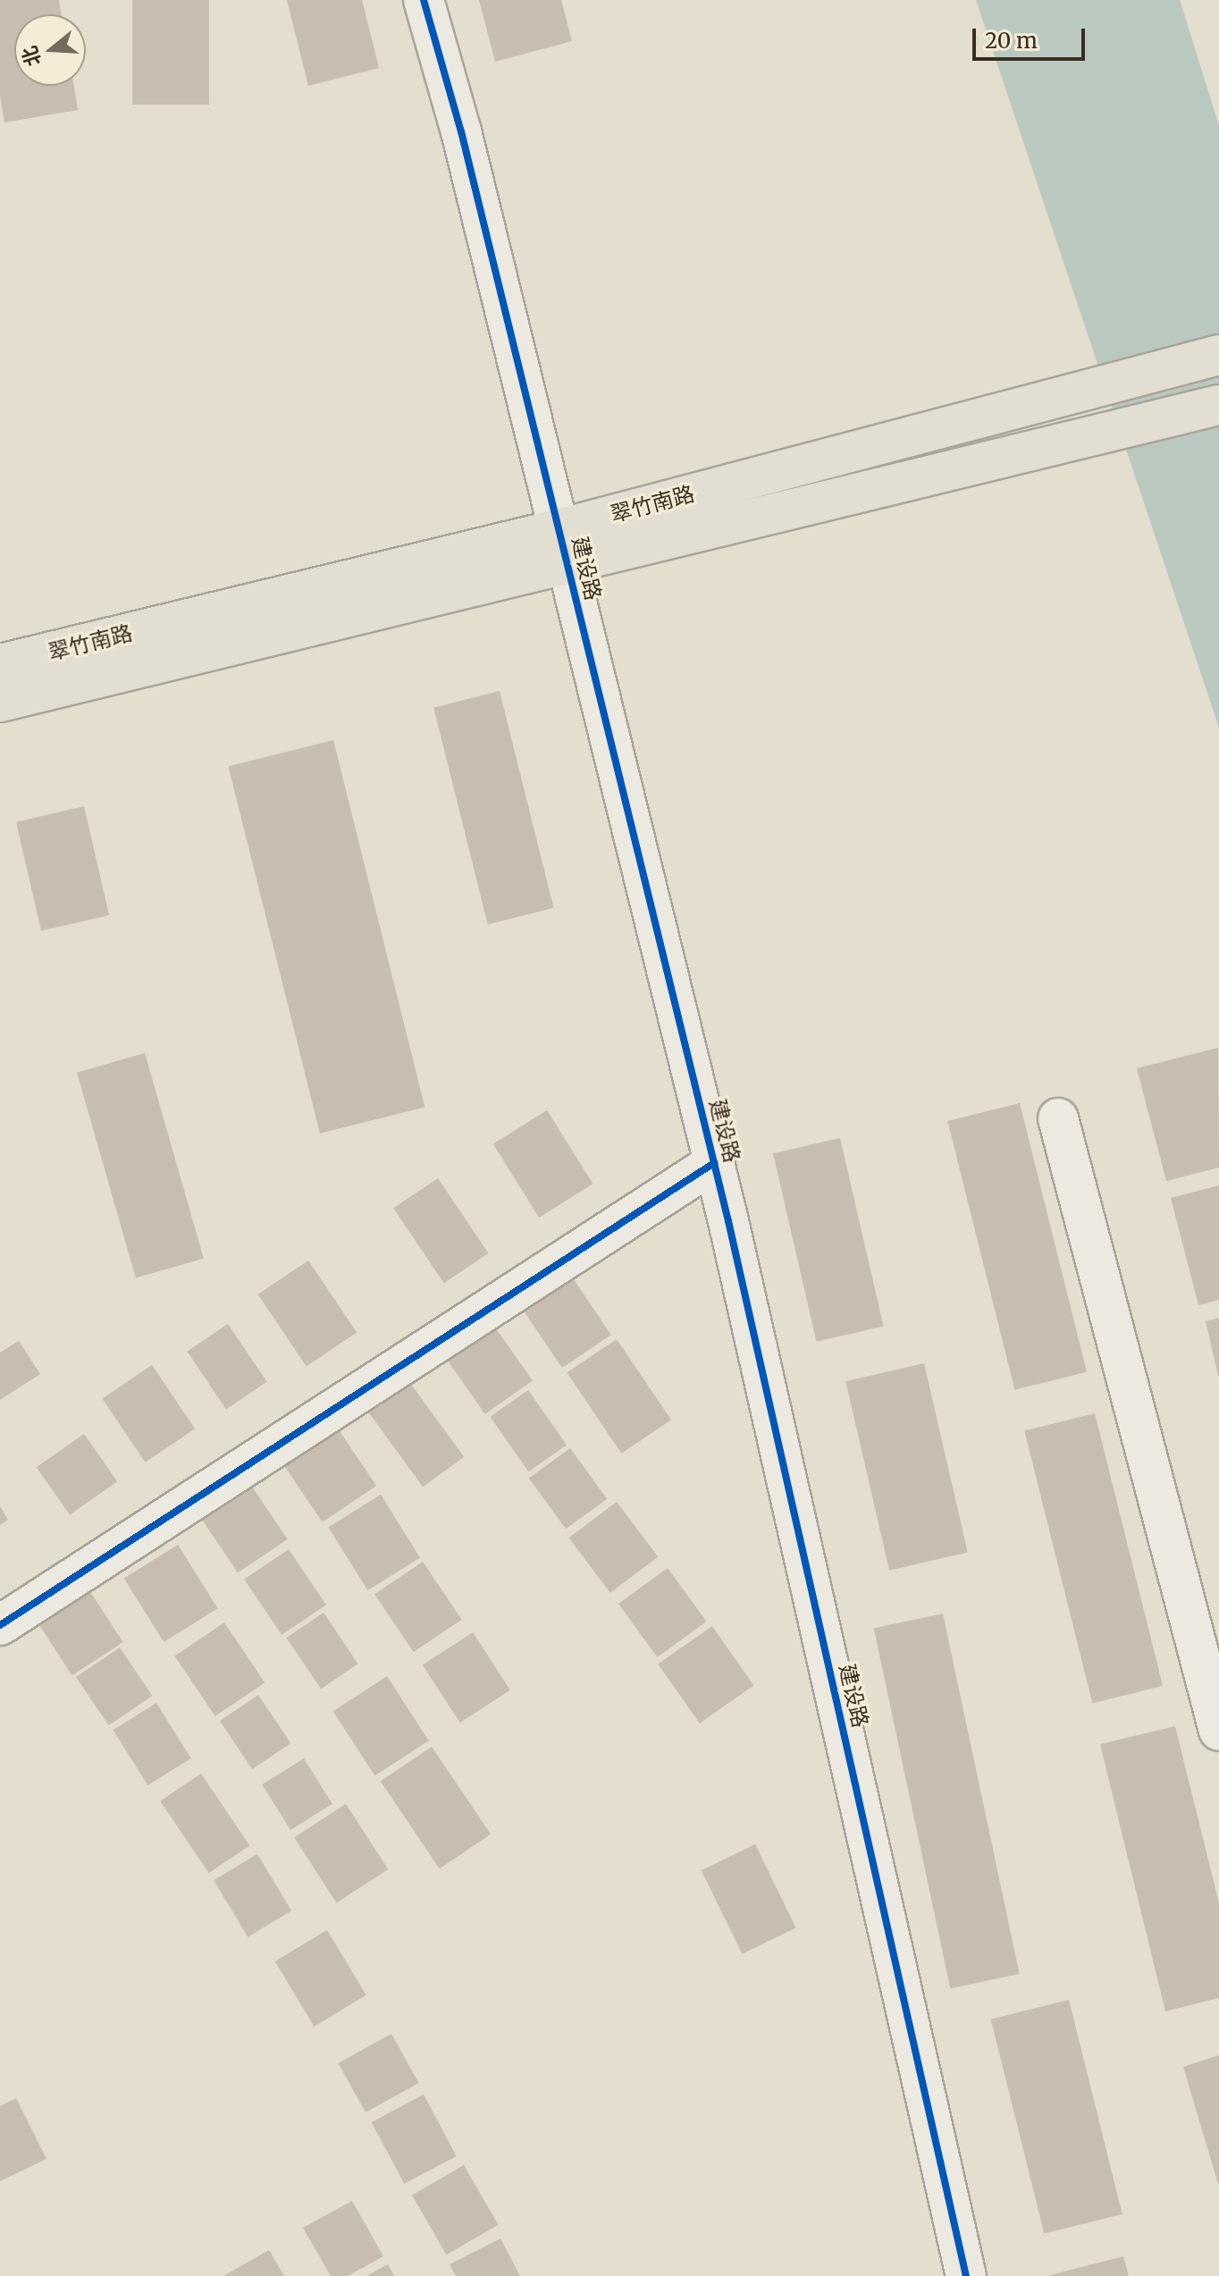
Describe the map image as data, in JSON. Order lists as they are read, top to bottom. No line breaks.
{"streets":{"main road":["翠竹南路"],"street":["建设路"]},"crossings":[["翠竹南路","建设路"]],"scale_bar":"20 m","north":"left"}
